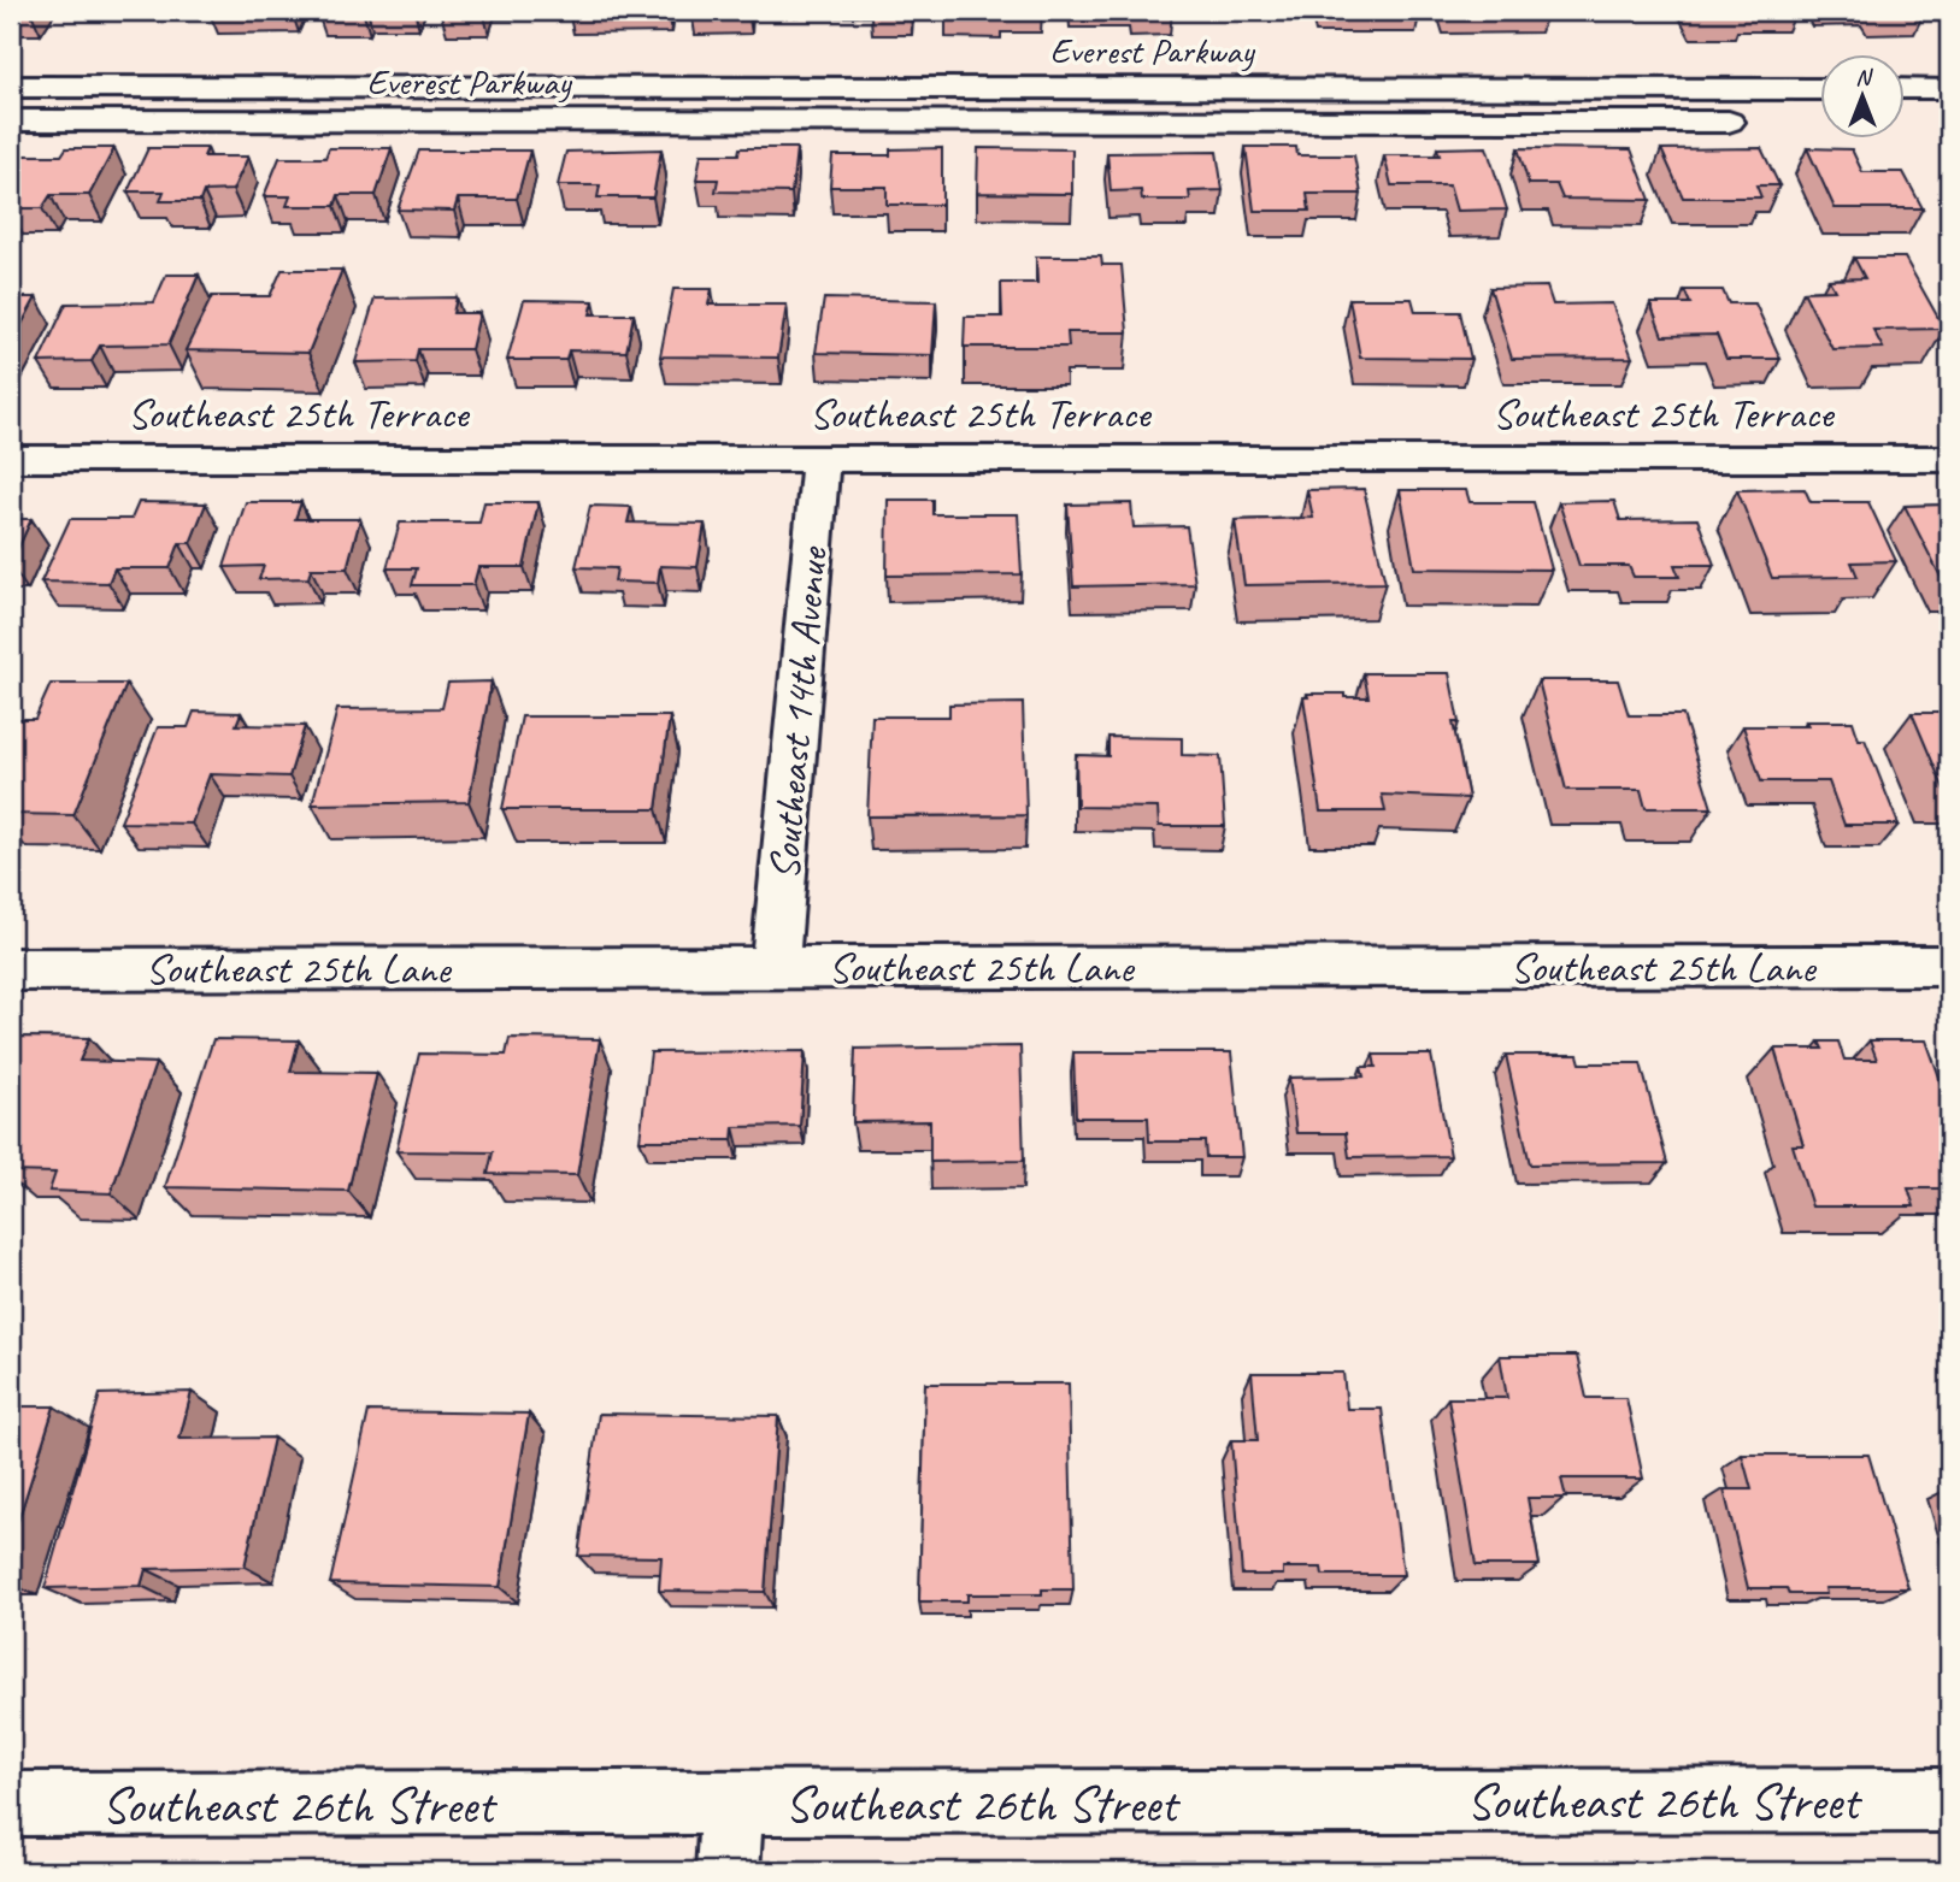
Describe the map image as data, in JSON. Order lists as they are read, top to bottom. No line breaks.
{"streets":{"street":["Everest Parkway","Southeast 25th Terrace","Southeast 14th Avenue","Southeast 25th Lane","Southeast 26th Street"]},"crossings":[["Southeast 25th Terrace","Southeast 14th Avenue"],["Southeast 14th Avenue","Southeast 25th Lane"]],"north":"top"}
